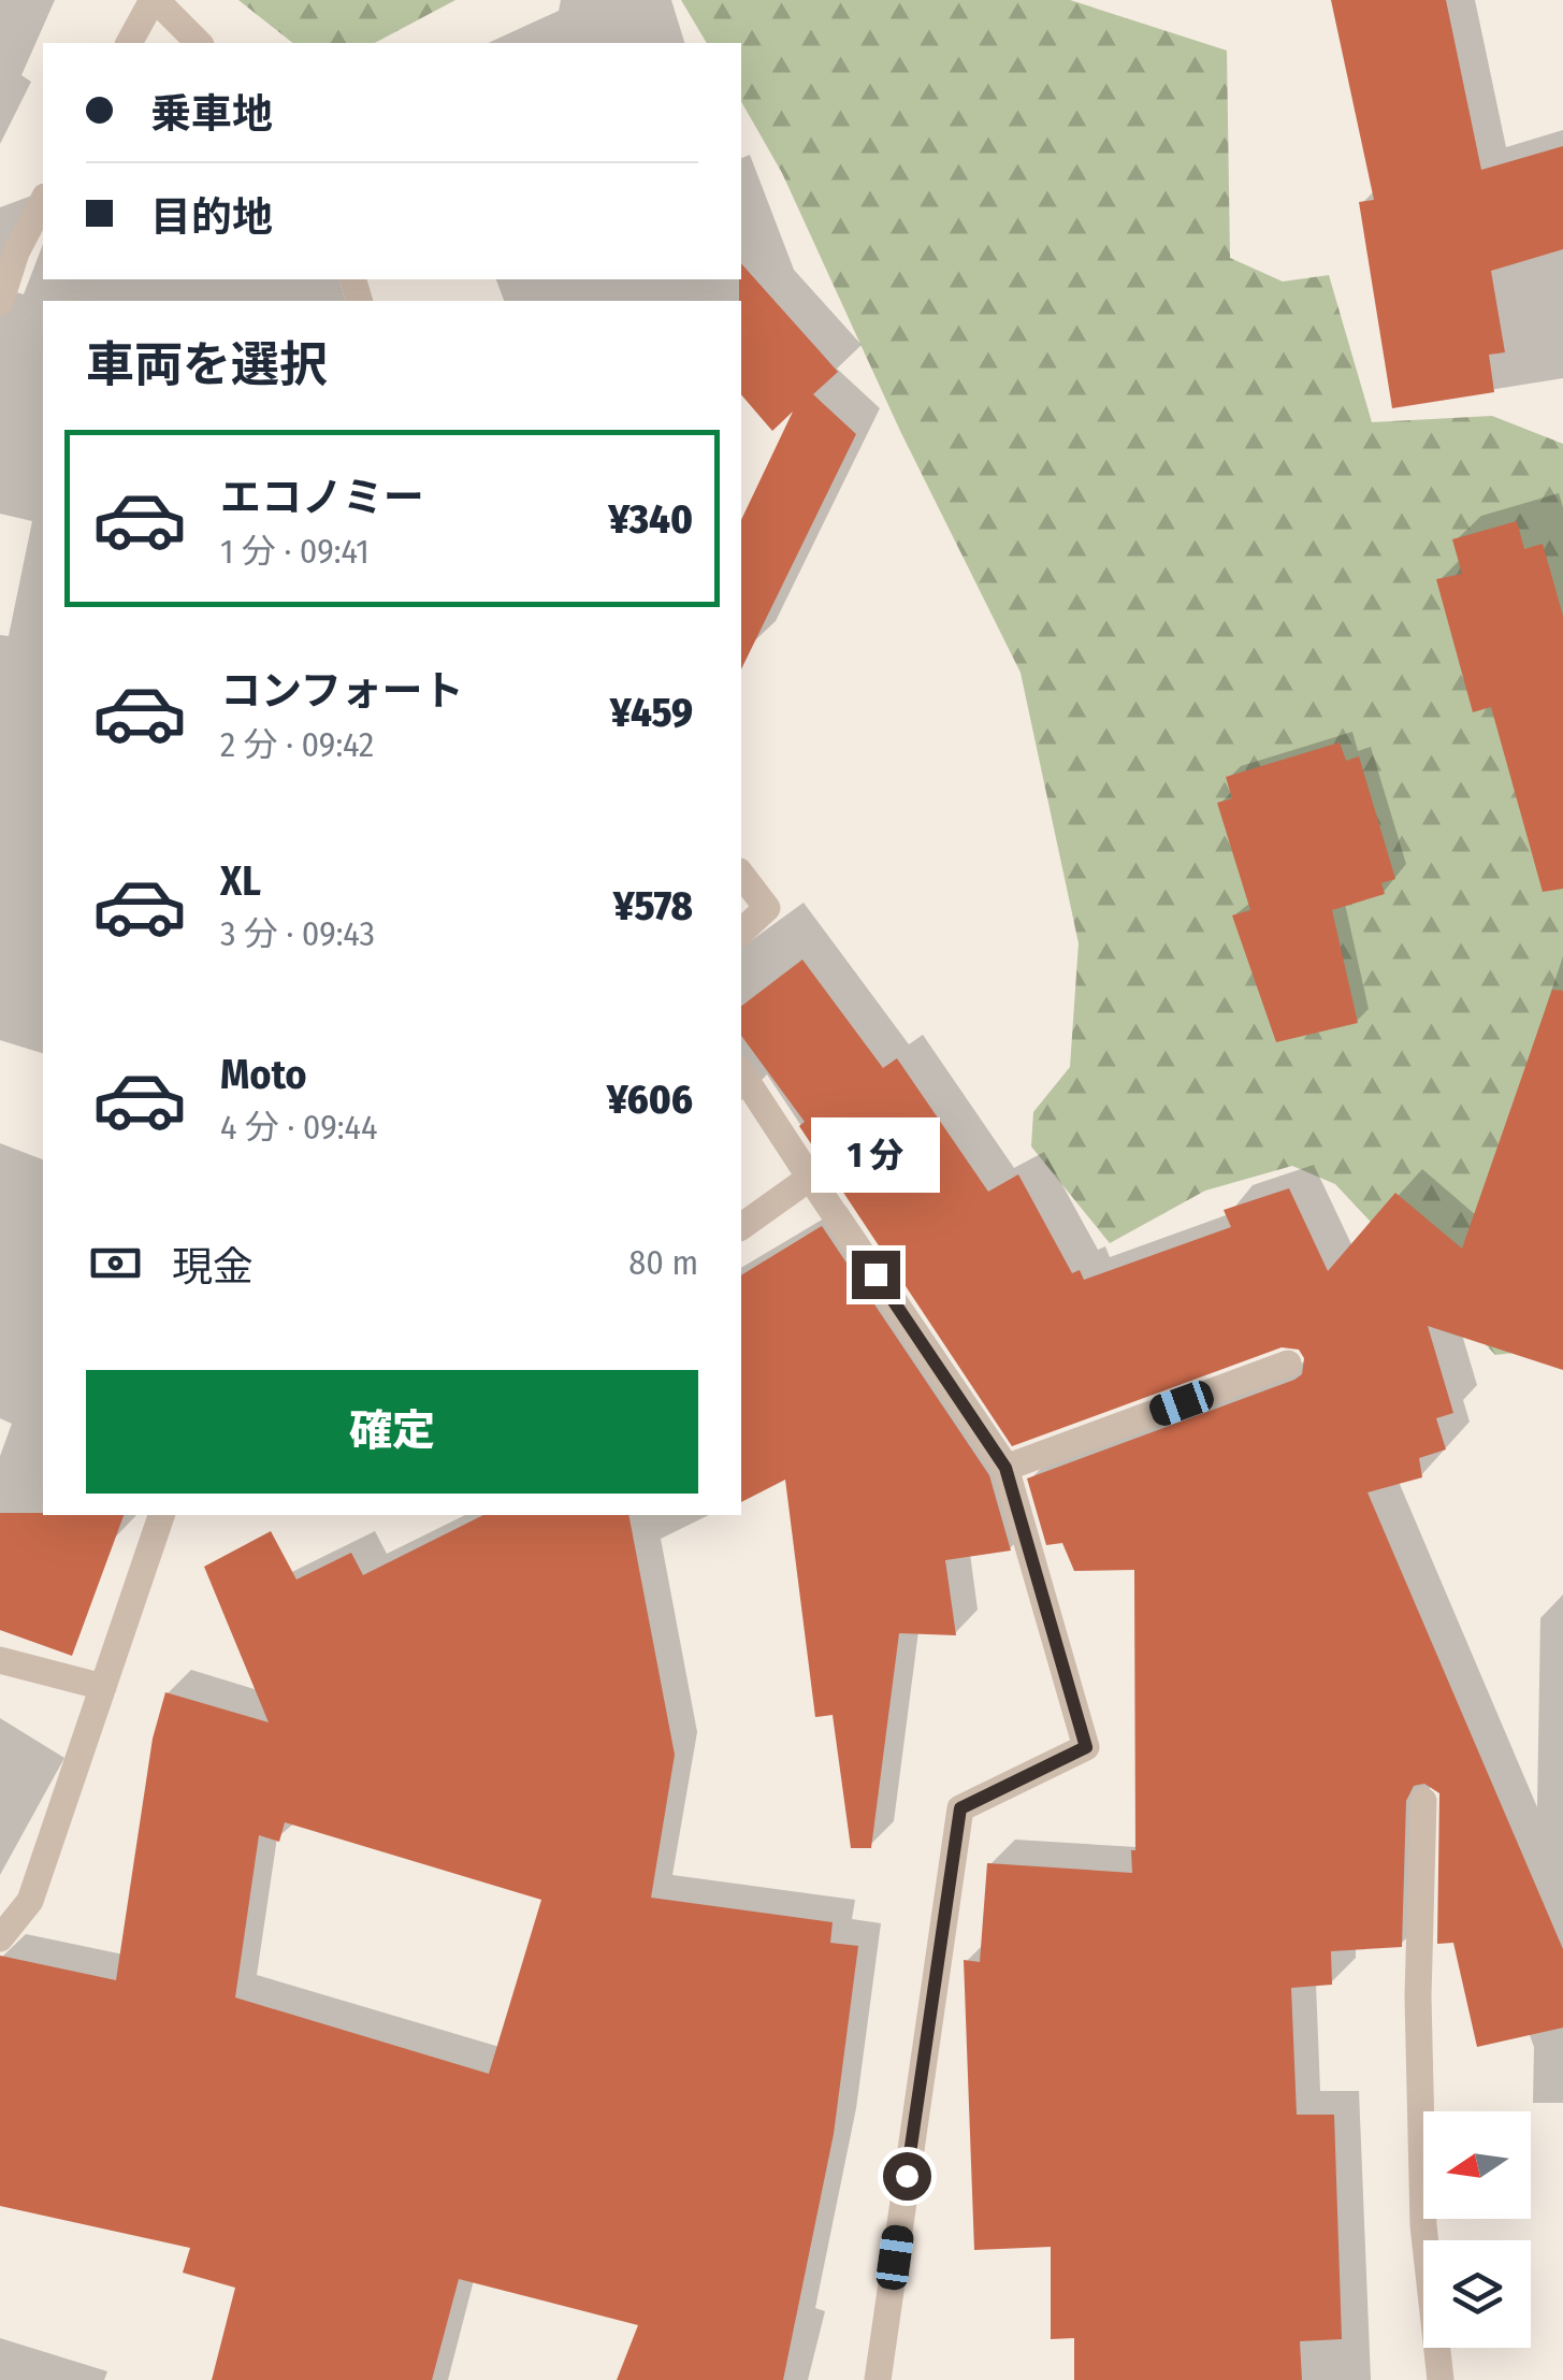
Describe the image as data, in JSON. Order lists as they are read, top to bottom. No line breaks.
{"north":"left","page":{"banner":["乗車地","目的地"],"heading":"車両を選択","list":[{"name":"エコノミー","note":"1 分 · 09:41","value":"¥340"},{"name":"コンフォート","note":"2 分 · 09:42","value":"¥459"},{"name":"XL","note":"3 分 · 09:43","value":"¥578"},{"name":"Moto","note":"4 分 · 09:44","value":"¥606"}],"bubble":"1 分","pay":["現金","80 m"],"buttons":"確定"}}
